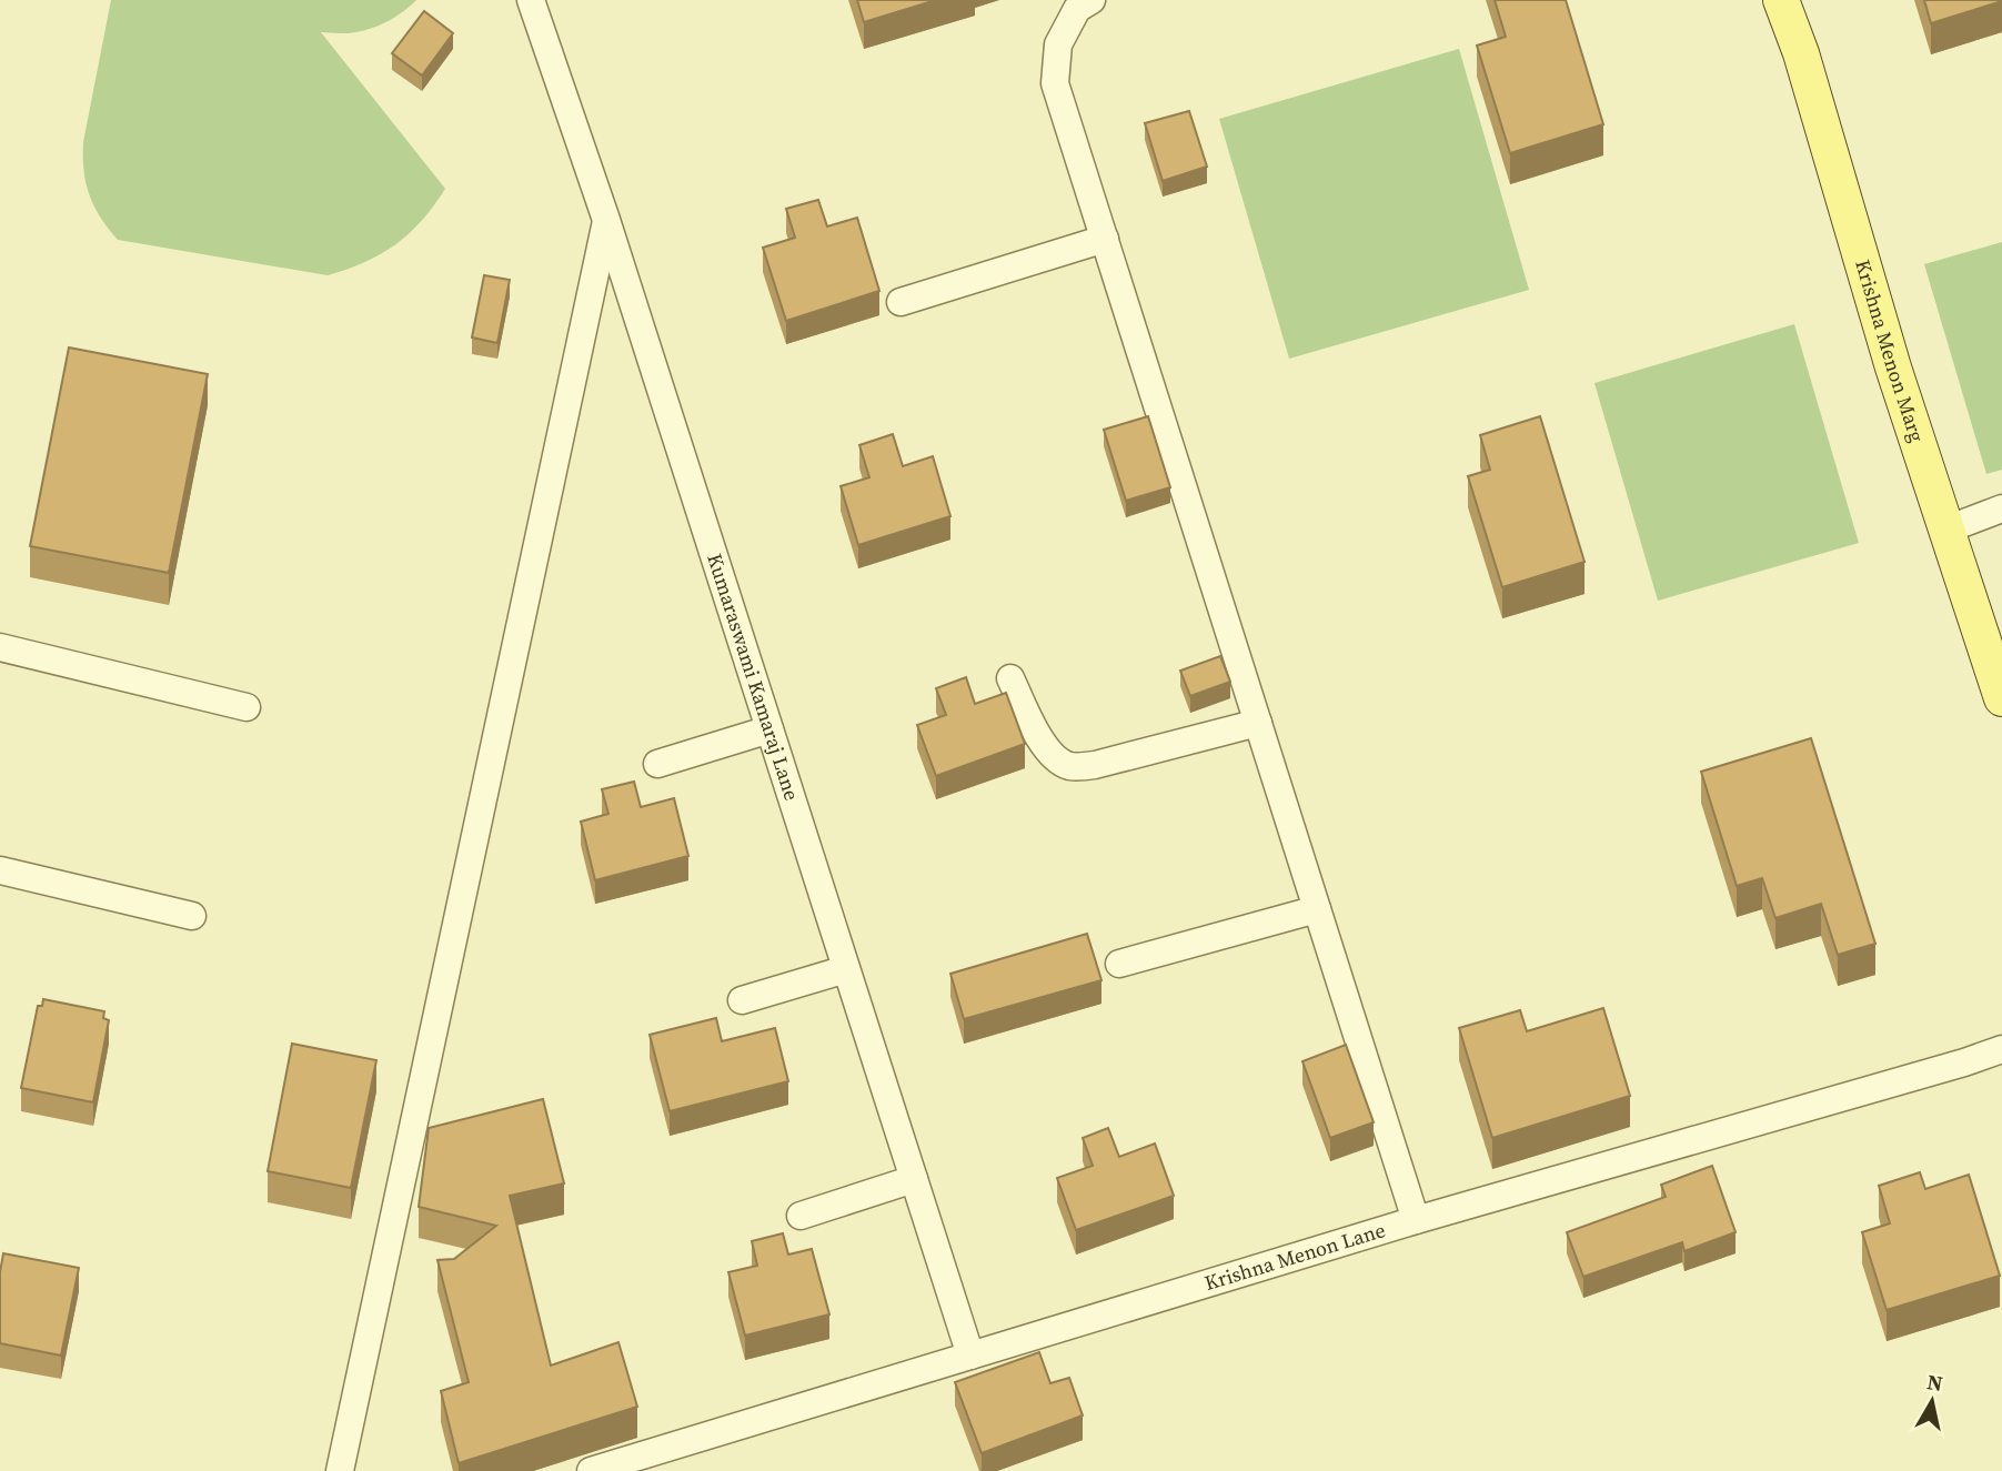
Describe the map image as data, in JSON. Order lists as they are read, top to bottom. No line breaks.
{"streets":{"main road":["Krishna Menon Marg"],"street":["Kumaraswami Kamaraj Lane","Krishna Menon Lane"]},"crossings":[["Kumaraswami Kamaraj Lane","Krishna Menon Lane"]],"north":"top"}
